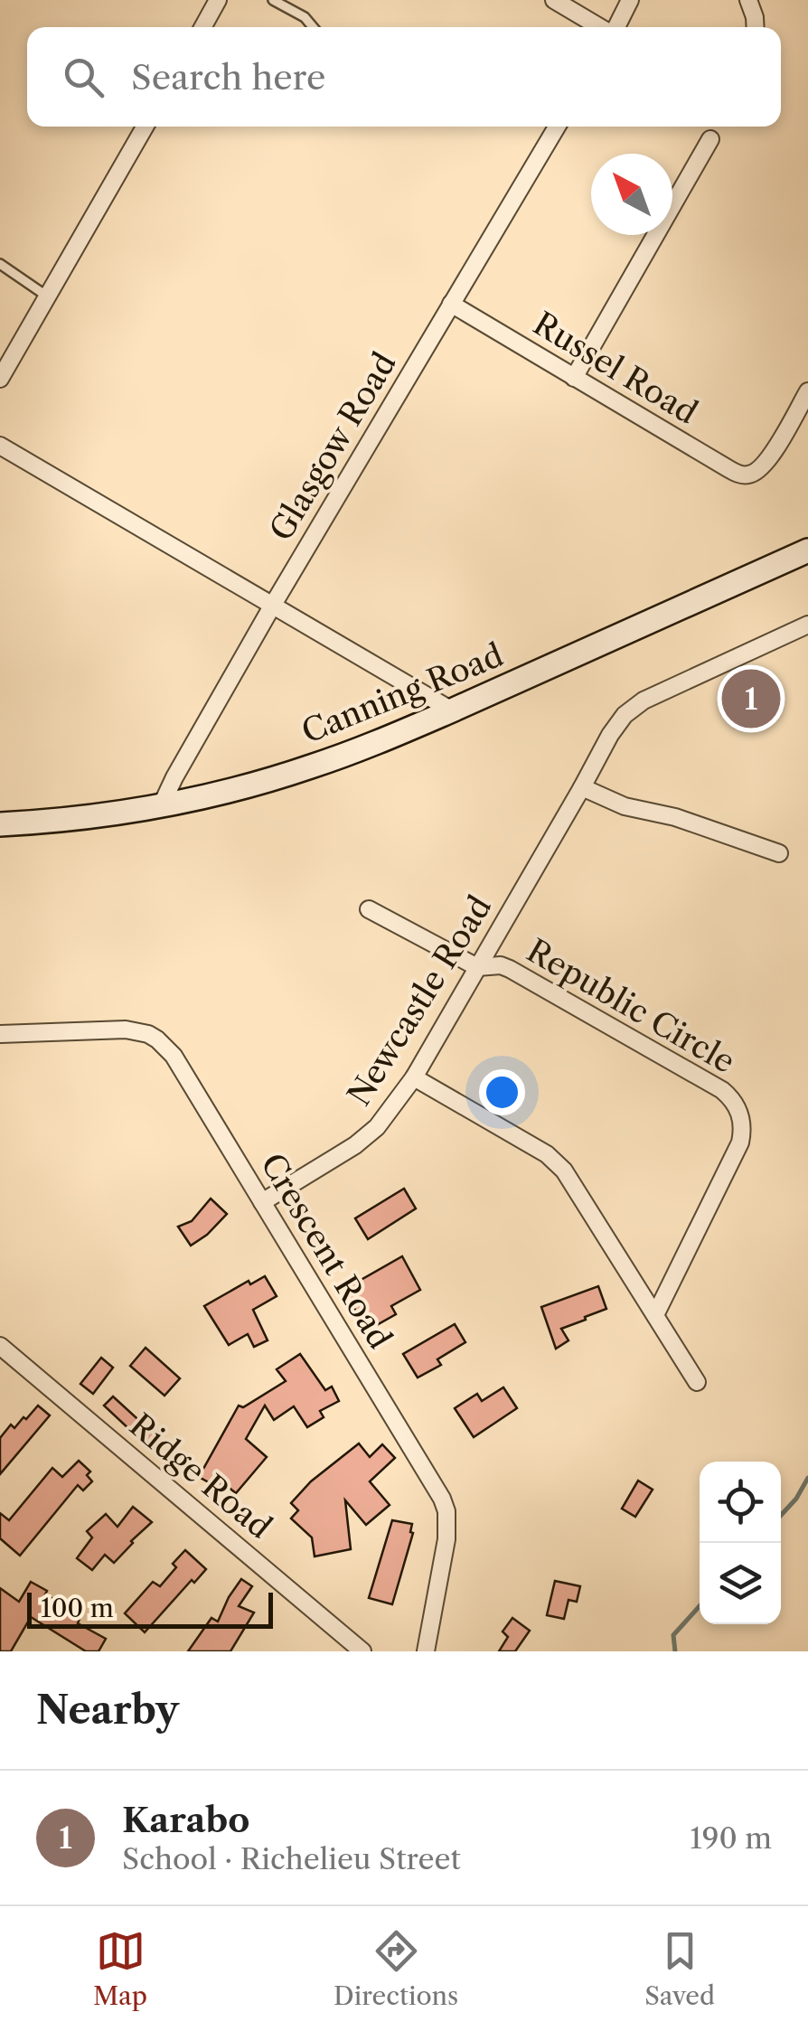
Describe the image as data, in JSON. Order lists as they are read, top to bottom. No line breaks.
{"streets":{"main road":["Canning Road"],"street":["Russel Road","Glasgow Road","Newcastle Road","Republic Circle","Crescent Road","Ridge Road"]},"crossings":[["Russel Road","Glasgow Road"],["Glasgow Road","Canning Road"],["Newcastle Road","Republic Circle"],["Newcastle Road","Crescent Road"]],"scale_bar":"100 m","north":"top left","page":{"search":"Search here","pins":"1","scale":"100 m","heading":"Nearby","list":[{"mark":"1","name":"Karabo","note":"School · Richelieu Street","value":"190 m"}],"nav":["Map","Directions","Saved"]}}
